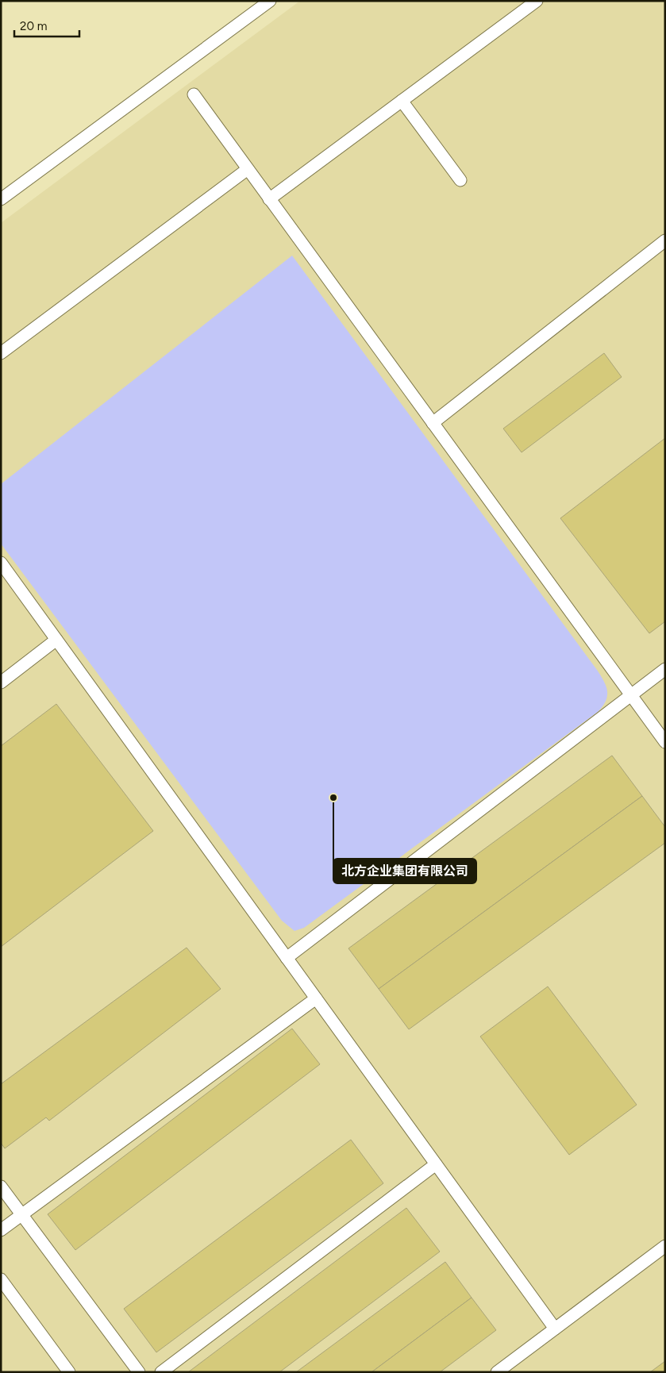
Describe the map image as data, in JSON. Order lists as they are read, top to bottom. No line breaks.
{"places":["北方企业集团有限公司"],"scale_bar":"20 m"}
